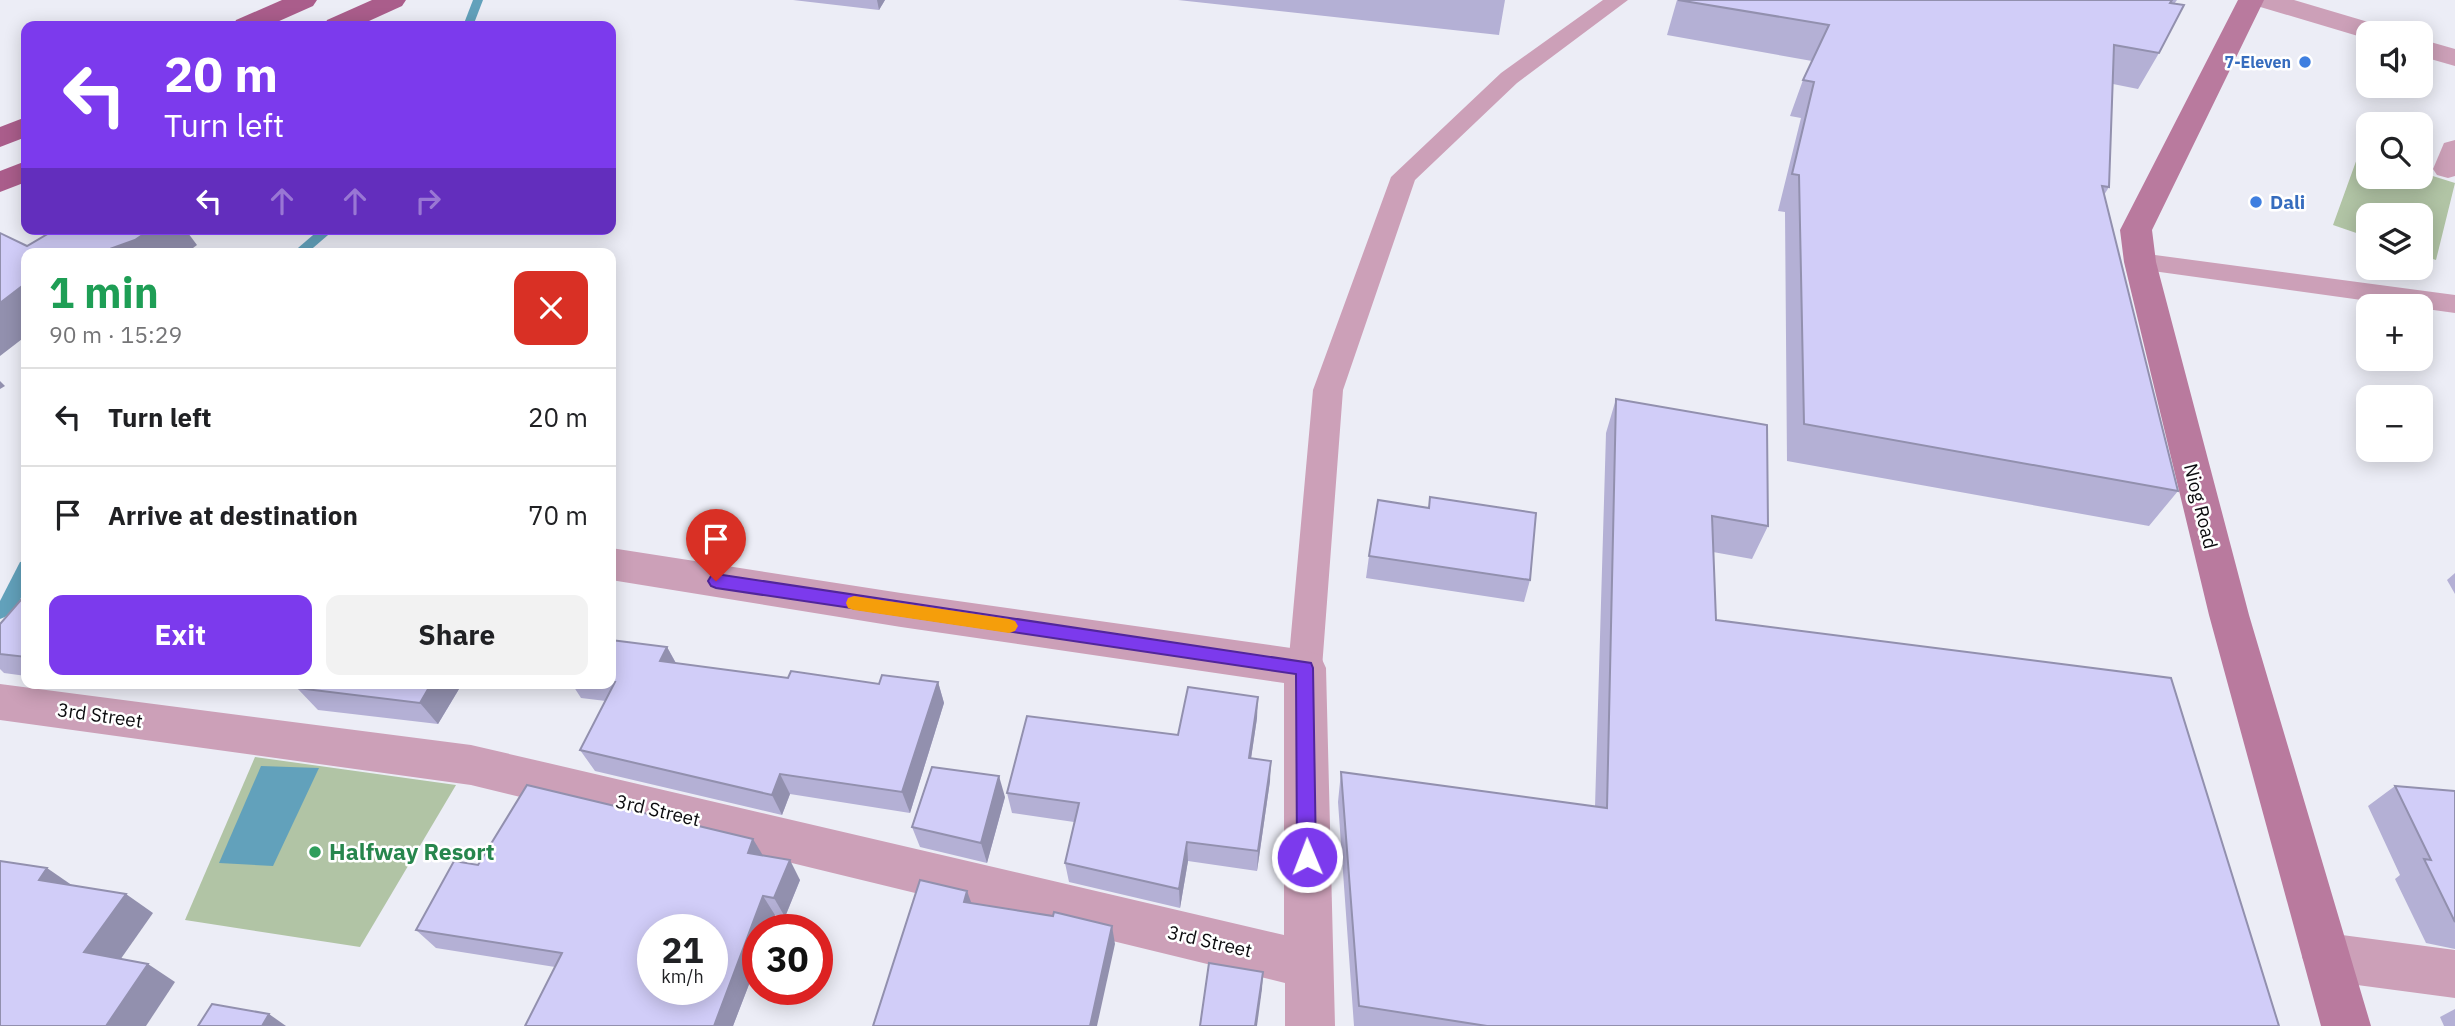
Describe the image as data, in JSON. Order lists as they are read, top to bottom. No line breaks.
{"streets":{"street":["Niog Road","3rd Street"]},"places":["7-Eleven","Dali","Halfway Resort"],"page":{"map_buttons":["+","−"],"turn":["20 m","Turn left"],"heading":["1 min","90 m · 15:29"],"list":[{"name":"Turn left","value":"20 m"},{"name":"Arrive at destination","value":"70 m"}],"buttons":["Exit","Share"],"speed":"21 km/h","limit":"30"}}
